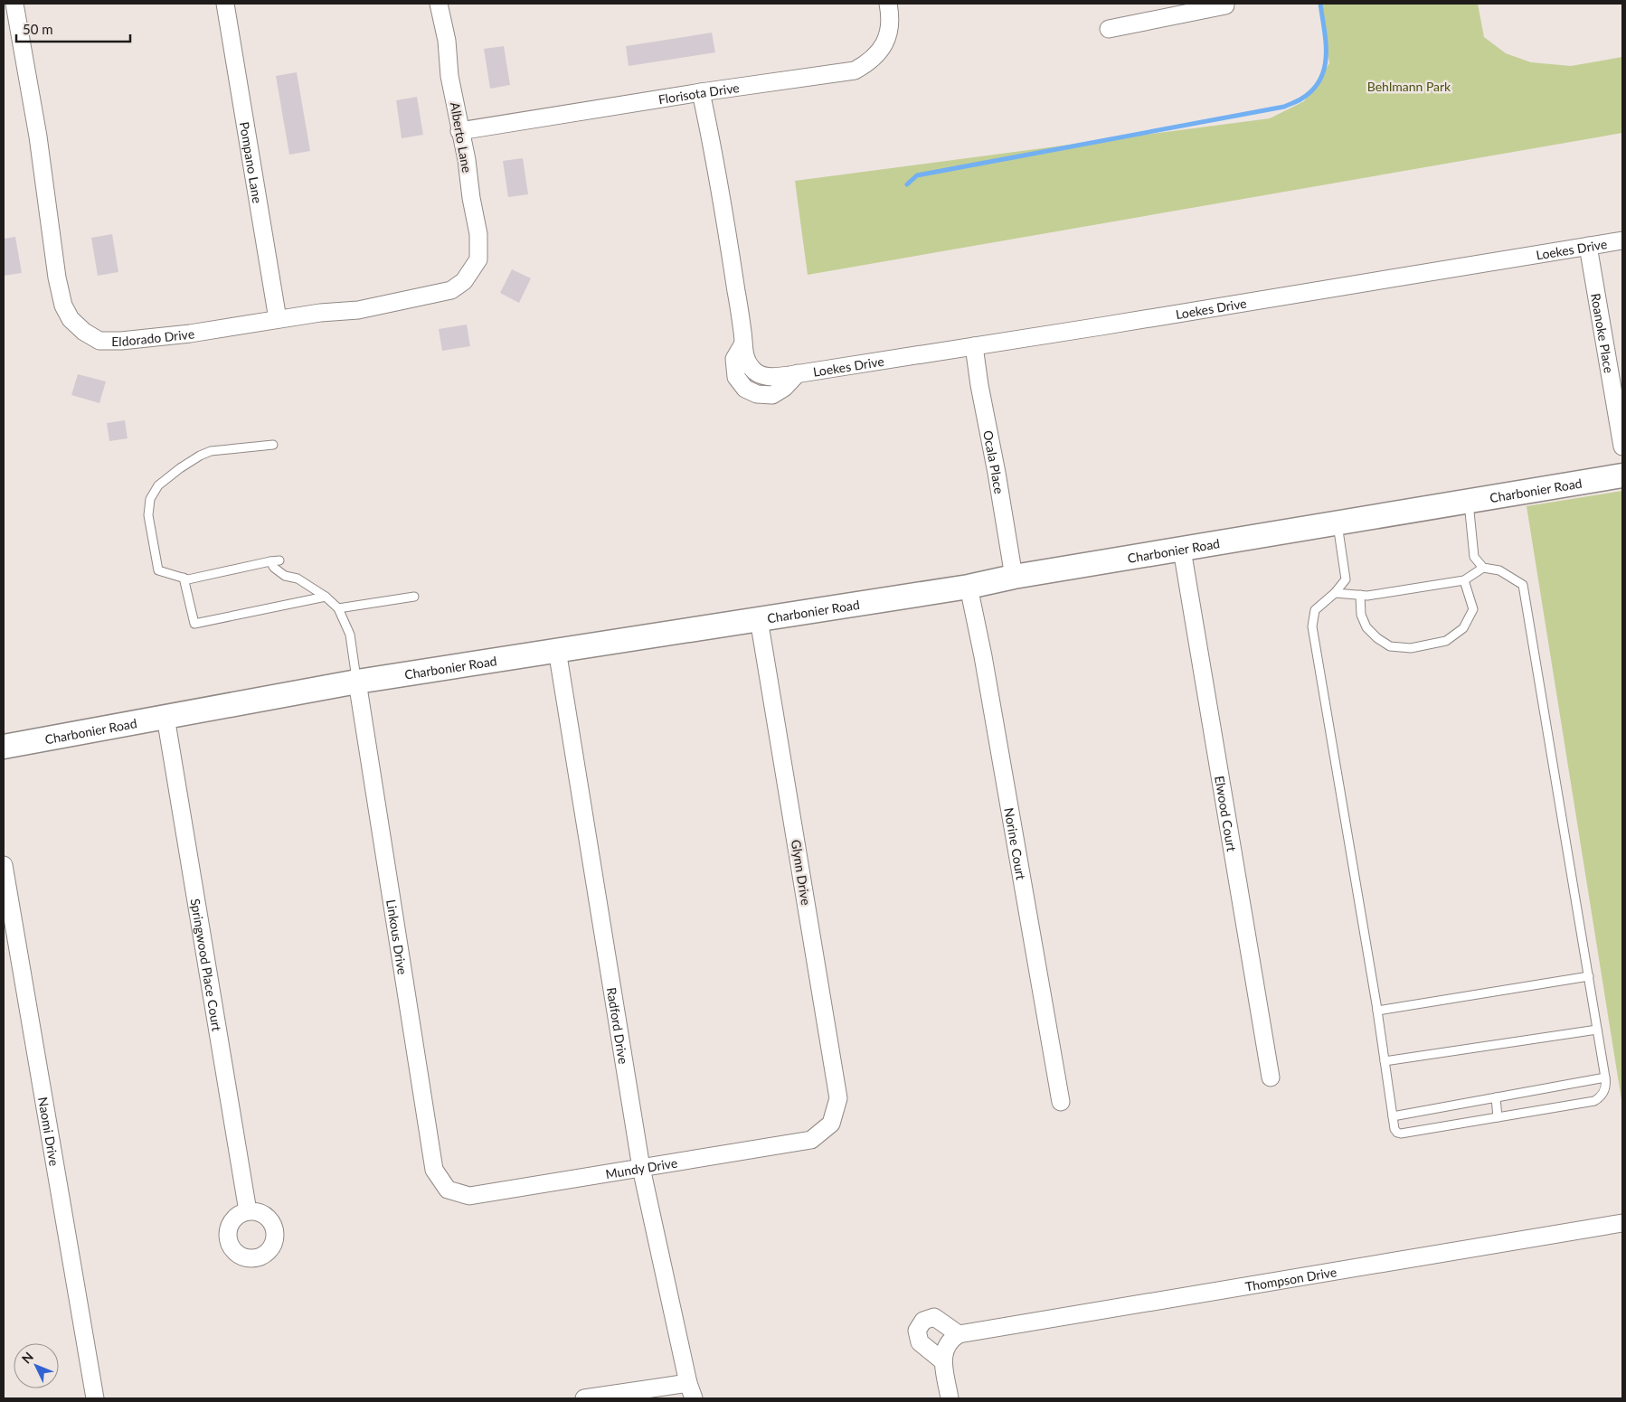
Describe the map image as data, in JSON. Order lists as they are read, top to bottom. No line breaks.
{"streets":{"main road":["Charbonier Road"],"street":["Florisota Drive","Alberto Lane","Pompano Lane","Loekes Drive","Roanoke Place","Eldorado Drive","Ocala Place","Elwood Court","Norine Court","Glynn Drive","Linkous Drive","Springwood Place Court","Radford Drive","Naomi Drive","Mundy Drive","Thompson Drive"]},"crossings":[["Florisota Drive","Alberto Lane"],["Florisota Drive","Loekes Drive"],["Alberto Lane","Eldorado Drive"],["Pompano Lane","Eldorado Drive"],["Loekes Drive","Roanoke Place"],["Loekes Drive","Ocala Place"],["Ocala Place","Charbonier Road"],["Charbonier Road","Elwood Court"],["Charbonier Road","Norine Court"],["Charbonier Road","Glynn Drive"],["Charbonier Road","Linkous Drive"],["Charbonier Road","Springwood Place Court"],["Charbonier Road","Radford Drive"],["Glynn Drive","Mundy Drive"],["Linkous Drive","Mundy Drive"],["Radford Drive","Mundy Drive"]],"parks":["Behlmann Park"],"scale_bar":"50 m","north":"top left"}
